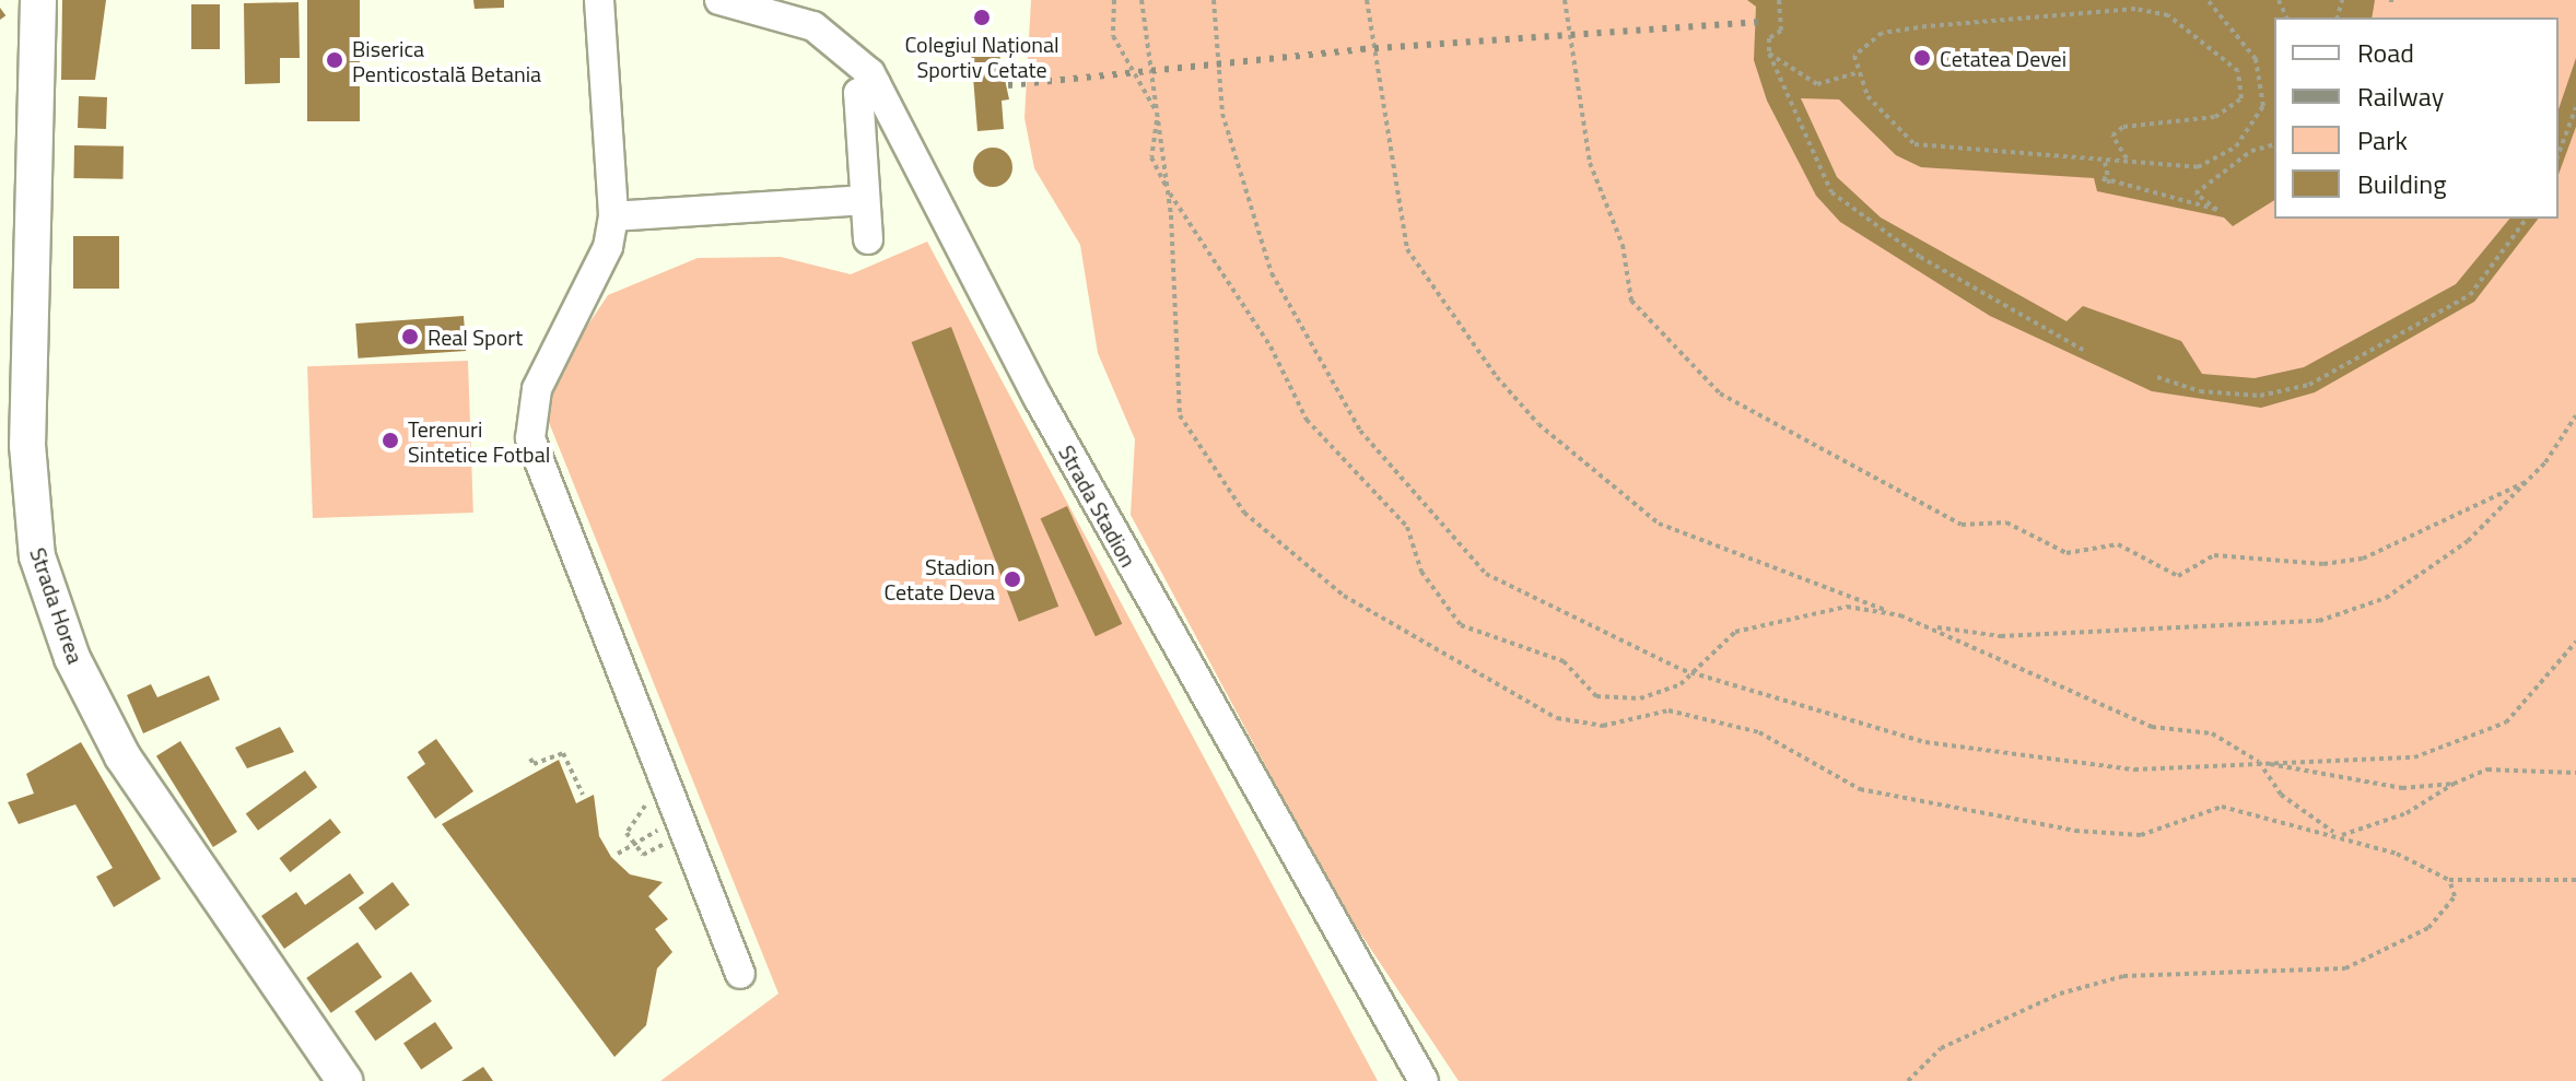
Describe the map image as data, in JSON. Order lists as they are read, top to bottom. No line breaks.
{"streets":{"main road":["Strada Horea"],"street":["Strada Stadion"]},"places":["Colegiul Național Sportiv Cetate","Cetatea Devei","Biserica Penticostală Betania","Real Sport","Terenuri Sintetice Fotbal","Stadion Cetate Deva"],"legend":["Road","Railway","Park","Building"]}
